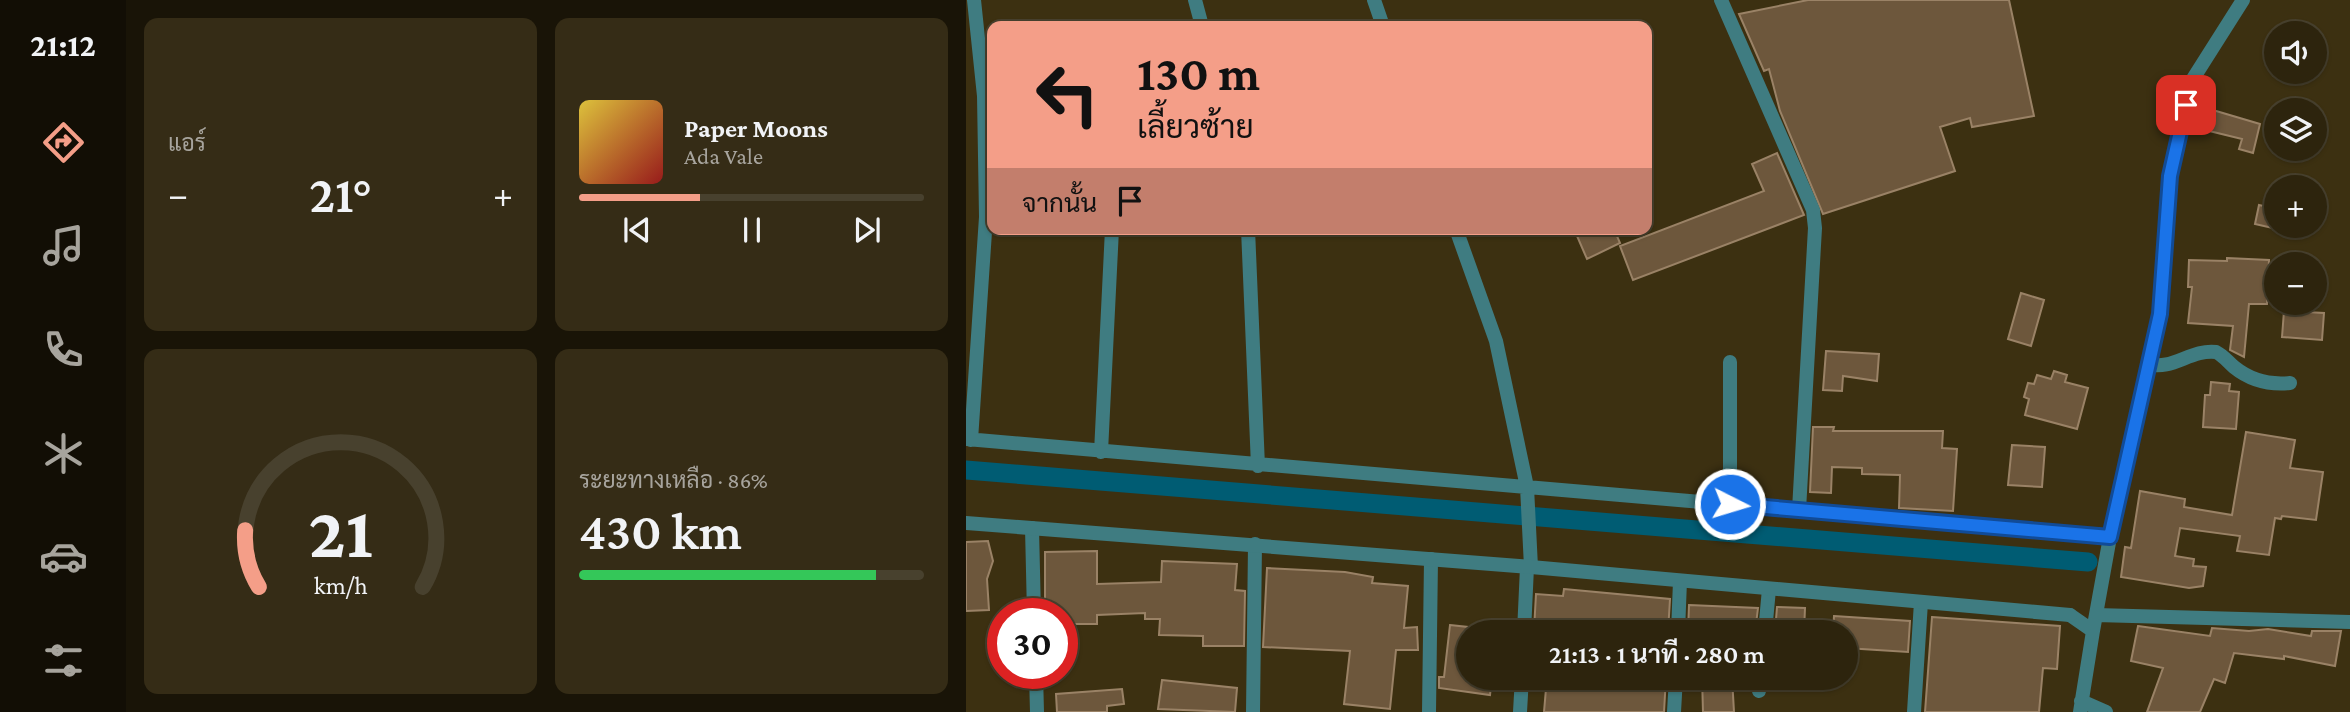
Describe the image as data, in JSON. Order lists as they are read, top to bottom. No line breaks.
{"page":{"tabs":"21:12","tile":["แอร์",["ระยะทางเหลือ · 86%","430 km"]],"map_buttons":["+","−"],"turn":["130 m","เลี้ยวซ้าย"],"song":["Paper Moons","Ada Vale"],"heat":["−","21°","+"],"then":"จากนั้น","limit":"30","trip":"21:13 · 1 นาที · 280 m","gauge":["21","km/h"]}}
